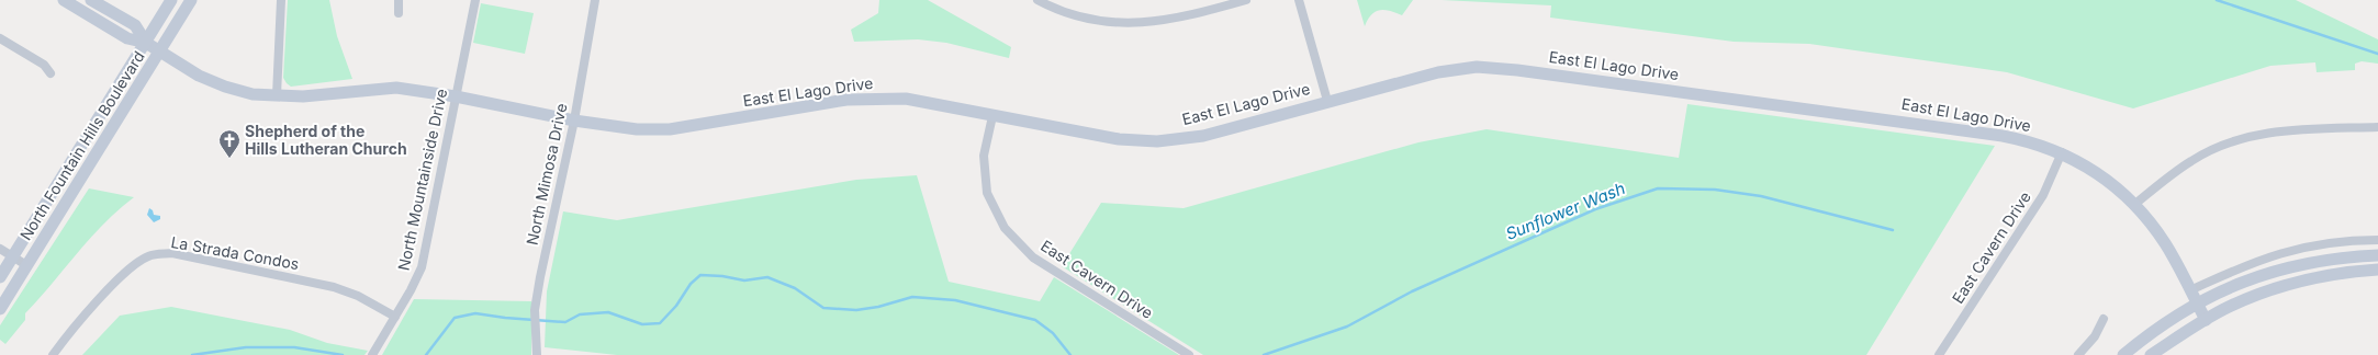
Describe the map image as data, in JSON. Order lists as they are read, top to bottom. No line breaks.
{"streets":{"street":["East El Lago Drive","North Fountain Hills Boulevard","North Mimosa Drive","North Mountainside Drive","East Cavern Drive","La Strada Condos"]},"crossings":[["East El Lago Drive","North Fountain Hills Boulevard"],["East El Lago Drive","North Mimosa Drive"],["East El Lago Drive","North Mountainside Drive"],["East El Lago Drive","East Cavern Drive"],["North Mountainside Drive","La Strada Condos"]],"water":["Sunflower Wash"],"places":{"church":["Shepherd of the Hills Lutheran Church"]}}
